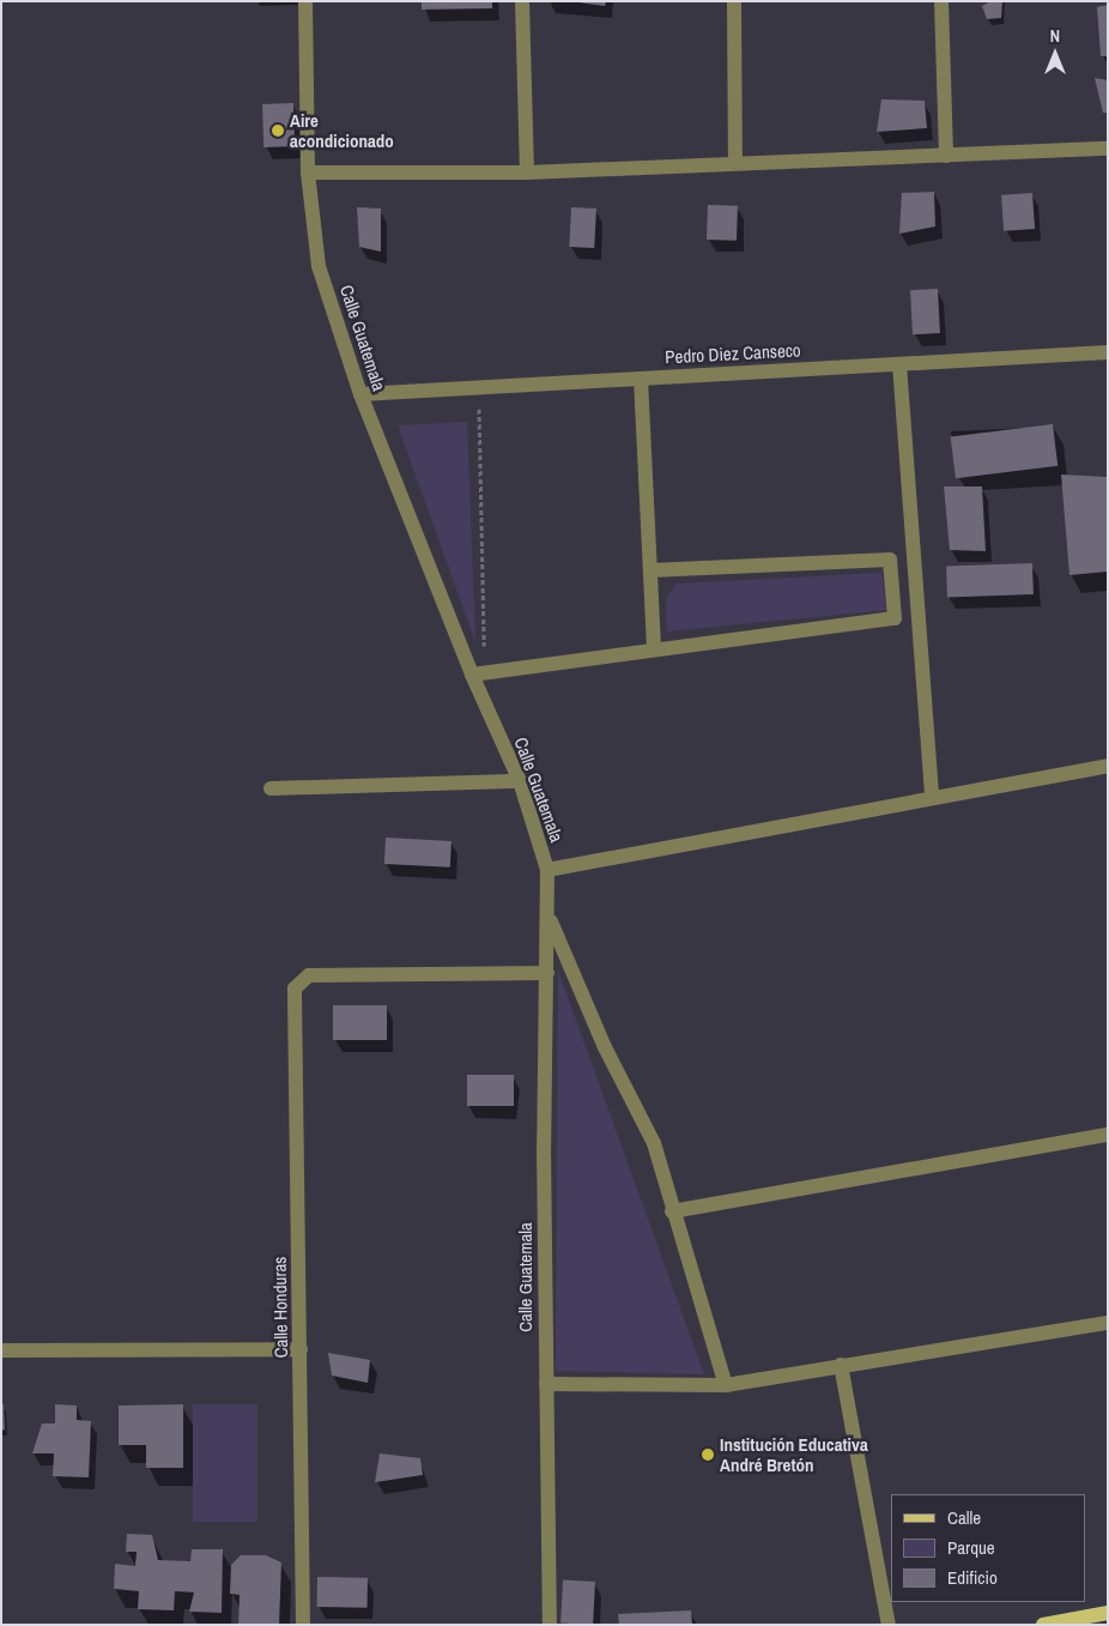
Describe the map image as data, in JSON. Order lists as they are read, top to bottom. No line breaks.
{"streets":{"street":["Calle Guatemala","Pedro Diez Canseco","Calle Honduras"]},"crossings":[["Calle Guatemala","Pedro Diez Canseco"],["Calle Guatemala","Calle Honduras"]],"places":["Aire acondicionado","Institución Educativa André Bretón"],"legend":["Calle","Parque","Edificio"],"north":"top"}
